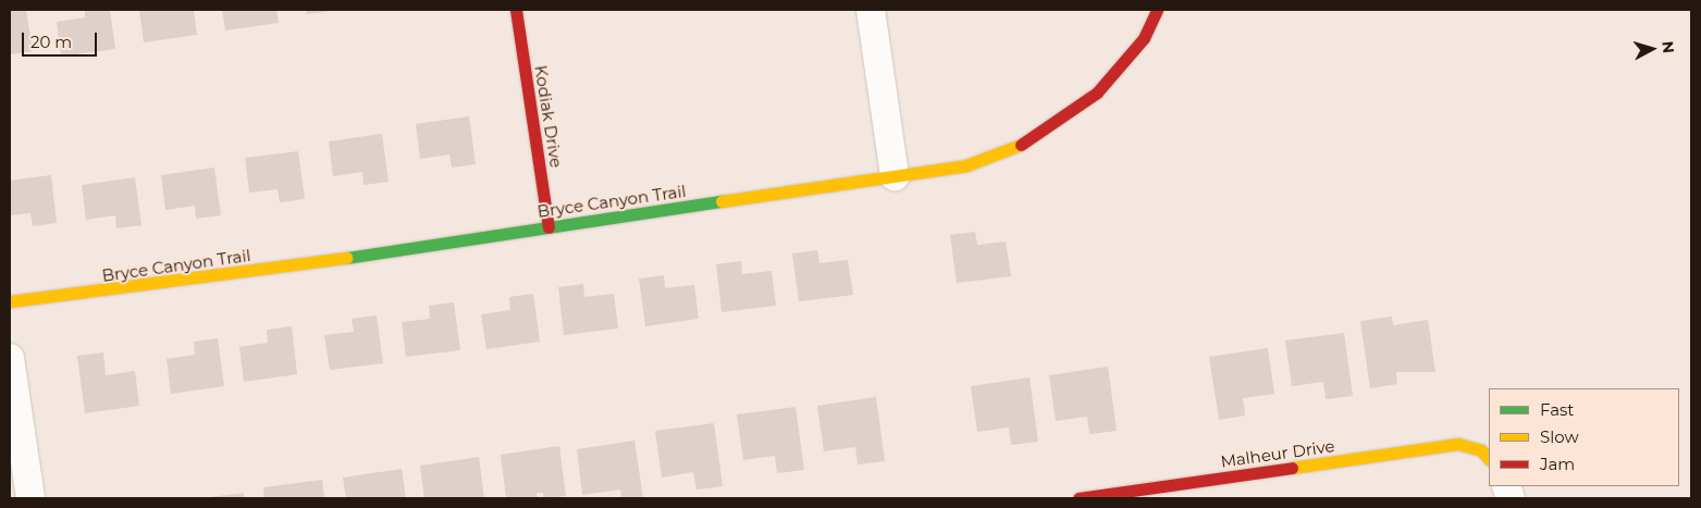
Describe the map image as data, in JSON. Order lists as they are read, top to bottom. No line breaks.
{"streets":{"street":["Kodiak Drive","Bryce Canyon Trail","Malheur Drive"]},"crossings":[["Kodiak Drive","Bryce Canyon Trail"]],"legend":["Fast","Slow","Jam"],"scale_bar":"20 m","north":"right"}
